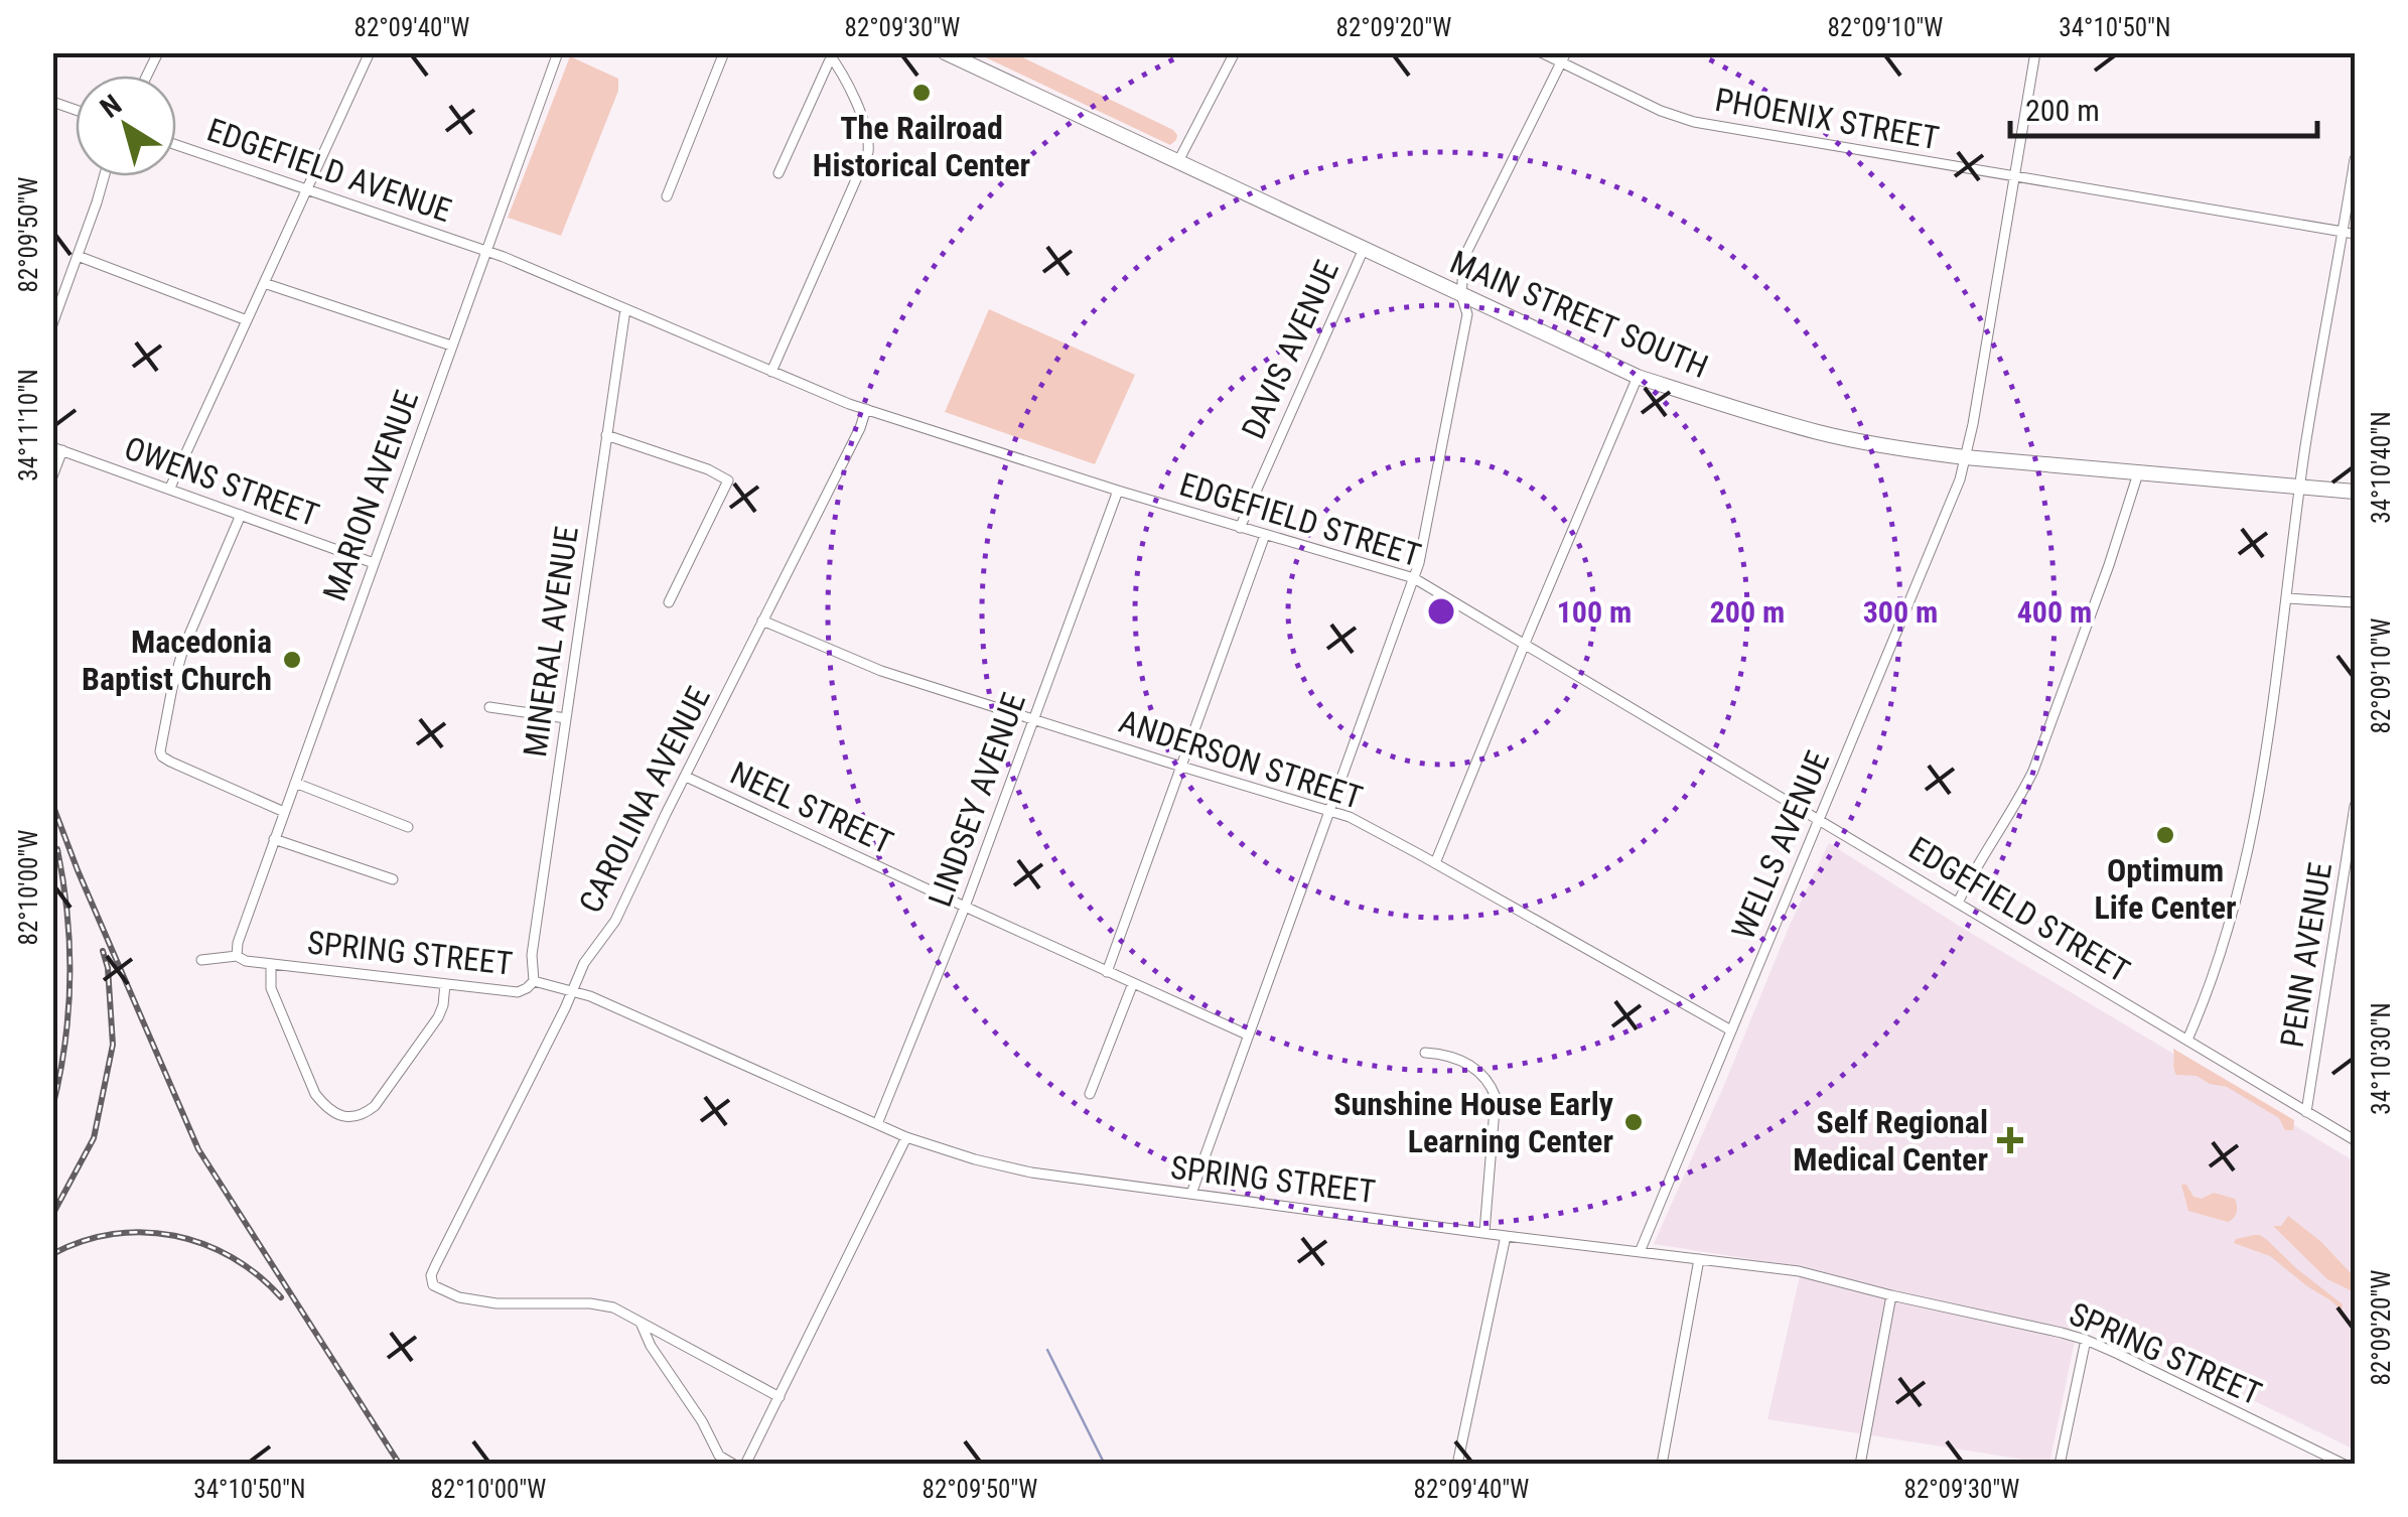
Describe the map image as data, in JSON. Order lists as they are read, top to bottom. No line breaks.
{"streets":{"main road":["MAIN STREET SOUTH"],"street":["PHOENIX STREET","EDGEFIELD AVENUE","DAVIS AVENUE","OWENS STREET","MARION AVENUE","EDGEFIELD STREET","MINERAL AVENUE","ANDERSON STREET","CAROLINA AVENUE","LINDSEY AVENUE","NEEL STREET","WELLS AVENUE","SPRING STREET","PENN AVENUE"]},"crossings":[["PHOENIX STREET","WELLS AVENUE"],["EDGEFIELD AVENUE","MARION AVENUE"],["EDGEFIELD AVENUE","EDGEFIELD STREET"],["MAIN STREET SOUTH","DAVIS AVENUE"],["MAIN STREET SOUTH","WELLS AVENUE"],["DAVIS AVENUE","EDGEFIELD STREET"],["OWENS STREET","MARION AVENUE"],["MARION AVENUE","EDGEFIELD STREET"],["MARION AVENUE","SPRING STREET"],["EDGEFIELD STREET","MINERAL AVENUE"],["EDGEFIELD STREET","CAROLINA AVENUE"],["EDGEFIELD STREET","LINDSEY AVENUE"],["EDGEFIELD STREET","WELLS AVENUE"],["EDGEFIELD STREET","PENN AVENUE"],["MINERAL AVENUE","SPRING STREET"],["ANDERSON STREET","CAROLINA AVENUE"],["ANDERSON STREET","LINDSEY AVENUE"],["ANDERSON STREET","WELLS AVENUE"],["CAROLINA AVENUE","NEEL STREET"],["CAROLINA AVENUE","SPRING STREET"],["LINDSEY AVENUE","NEEL STREET"],["LINDSEY AVENUE","SPRING STREET"],["WELLS AVENUE","SPRING STREET"]],"places":{"other":["The Railroad Historical Center","Macedonia Baptist Church","Optimum Life Center","Sunshine House Early Learning Center"],"health":["Self Regional Medical Center"]},"scale_bar":"200 m","north":"top left","coordinates":["82°09'40\"W","82°09'30\"W","82°09'20\"W","82°09'10\"W","34°10'50\"N","82°09'50\"W","34°11'10\"N","34°10'40\"N","82°10'00\"W","34°10'30\"N"],"rings":["100 m","200 m","300 m","400 m"]}
